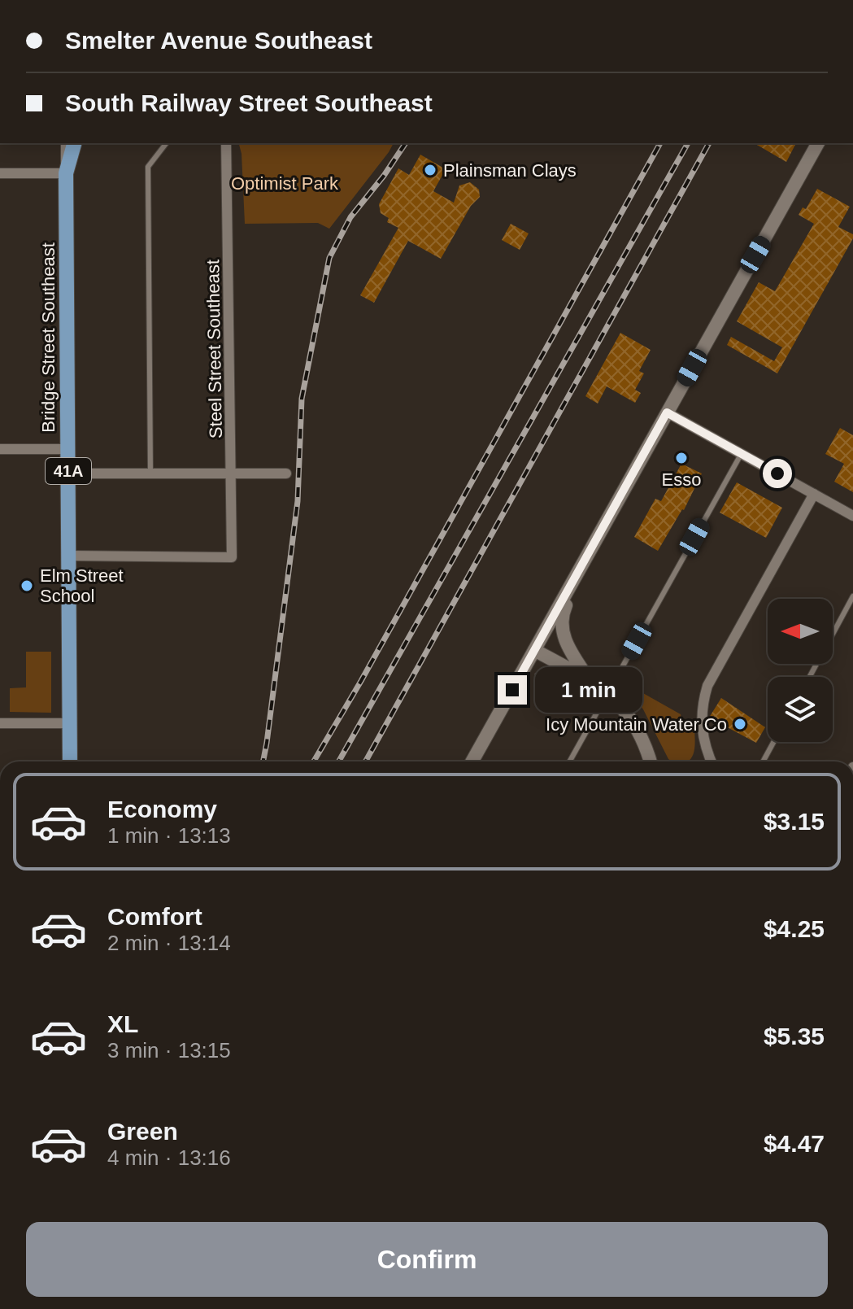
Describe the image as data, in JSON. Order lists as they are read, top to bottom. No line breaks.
{"streets":{"main road":["Bridge Street Southeast","41A"],"street":["Steel Street Southeast"]},"crossings":[["Bridge Street Southeast","Steel Street Southeast"],["Bridge Street Southeast","41A"]],"parks":["Optimist Park"],"places":["Plainsman Clays","Esso","Elm Street School","Icy Mountain Water Co"],"north":"left","page":{"banner":["Smelter Avenue Southeast","South Railway Street Southeast"],"bubble":"1 min","list":[{"name":"Economy","note":"1 min · 13:13","value":"$3.15"},{"name":"Comfort","note":"2 min · 13:14","value":"$4.25"},{"name":"XL","note":"3 min · 13:15","value":"$5.35"},{"name":"Green","note":"4 min · 13:16","value":"$4.47"}],"buttons":"Confirm"}}
